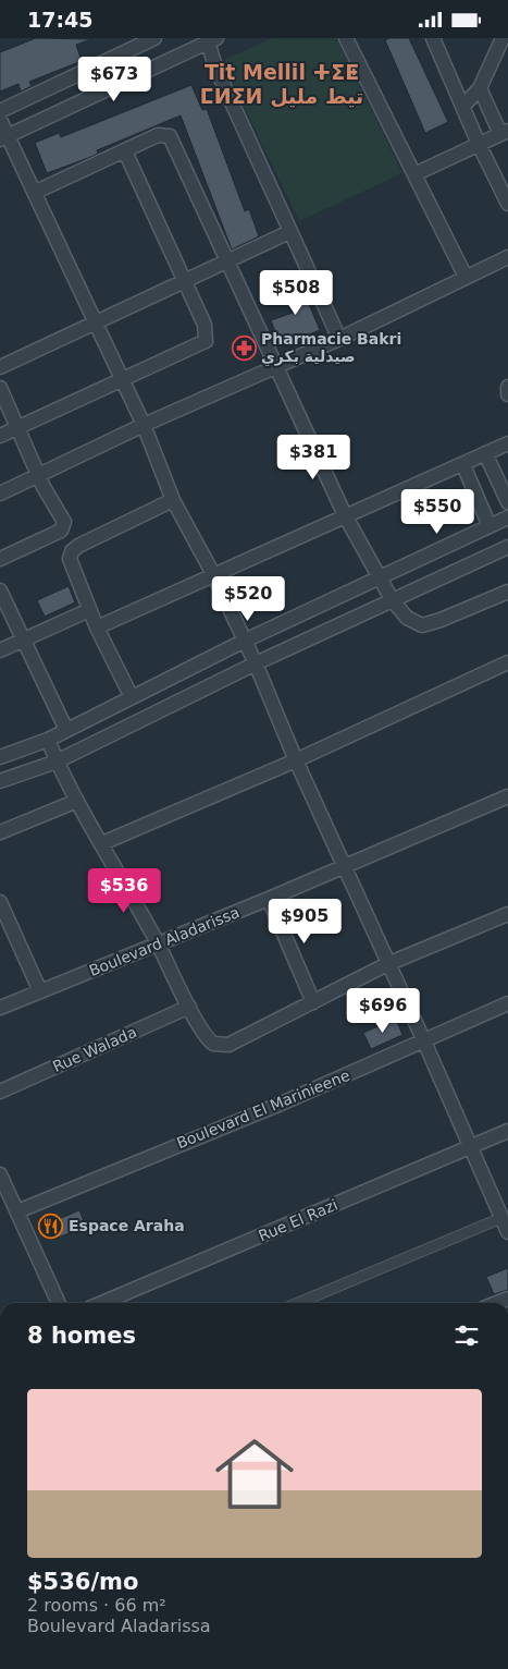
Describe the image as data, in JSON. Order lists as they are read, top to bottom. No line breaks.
{"streets":{"street":["Boulevard Aladarissa","Rue Walada","Boulevard El Marinieene","Rue El Razi"]},"districts":["Tit Mellil ⵜⵉⵟ ⵎⵍⵉⵍ تيط مليل"],"places":{"pharmacy":["Pharmacie Bakri صيدلية بكري"],"restaurant":["Espace Araha"]},"page":{"status":"17:45","price":["$673","$508","$381","$550","$520","$536","$905","$696"],"heading":"8 homes","list":[{"name":"$536/mo","note":"2 rooms · 66 m² · Boulevard Aladarissa"}]}}
